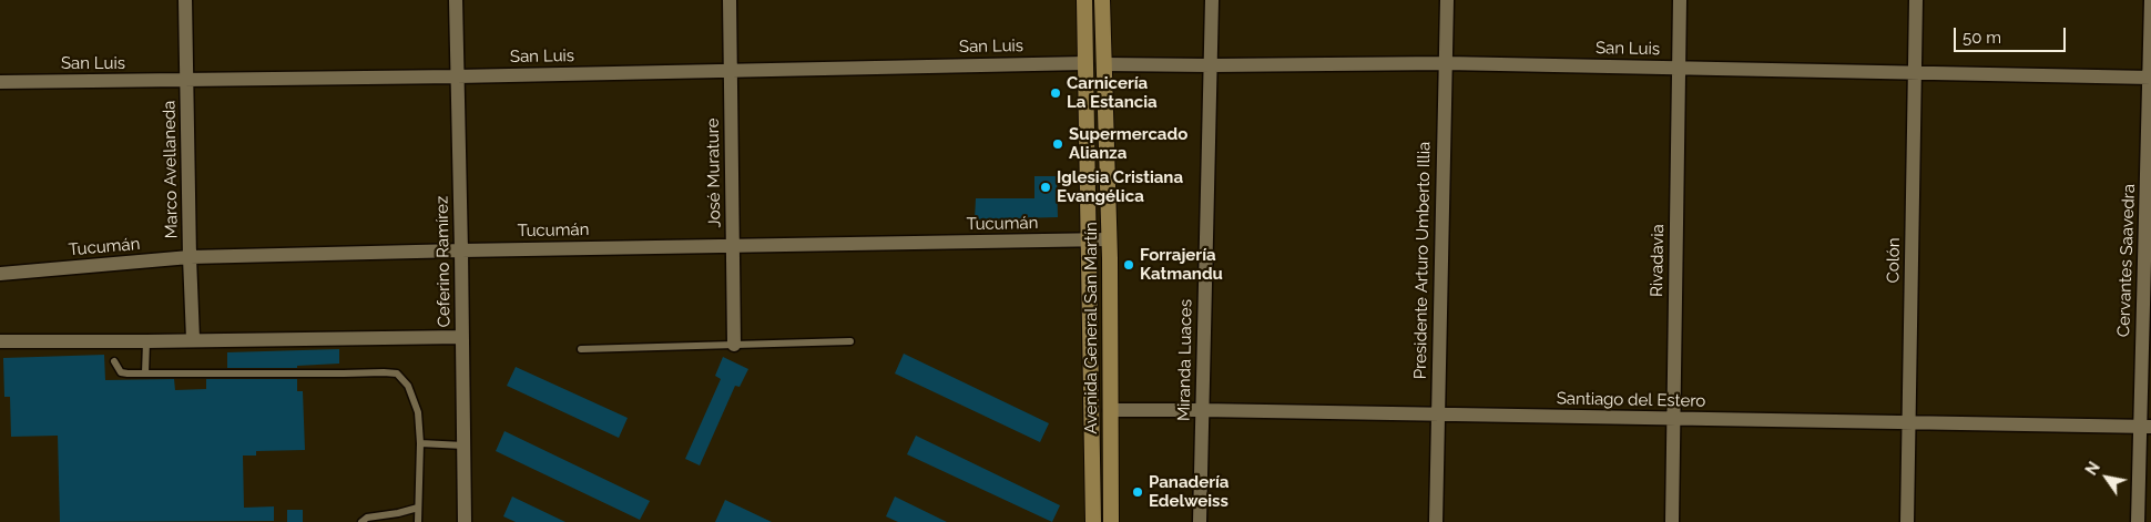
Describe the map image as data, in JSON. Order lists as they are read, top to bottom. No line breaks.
{"streets":{"main road":["Avenida General San Martín"],"street":["San Luis","Marco Avellaneda","José Murature","Tucumán","Presidente Arturo Umberto Illia","Rivadavia","Colón","Cervantes Saavedra","Ceferino Ramírez","Miranda Luaces","Santiago del Estero"]},"crossings":[["San Luis","Marco Avellaneda"],["San Luis","José Murature"],["San Luis","Presidente Arturo Umberto Illia"],["San Luis","Rivadavia"],["San Luis","Colón"],["San Luis","Cervantes Saavedra"],["San Luis","Ceferino Ramírez"],["San Luis","Avenida General San Martín"],["San Luis","Miranda Luaces"],["Marco Avellaneda","Tucumán"],["José Murature","Tucumán"],["Tucumán","Ceferino Ramírez"],["Tucumán","Avenida General San Martín"],["Presidente Arturo Umberto Illia","Santiago del Estero"],["Rivadavia","Santiago del Estero"],["Colón","Santiago del Estero"],["Cervantes Saavedra","Santiago del Estero"],["Avenida General San Martín","Santiago del Estero"],["Miranda Luaces","Santiago del Estero"]],"places":["Carnicería La Estancia","Supermercado Alianza","Iglesia Cristiana Evangélica","Forrajería Katmandu","Panadería Edelweiss"],"scale_bar":"50 m","north":"top left"}
